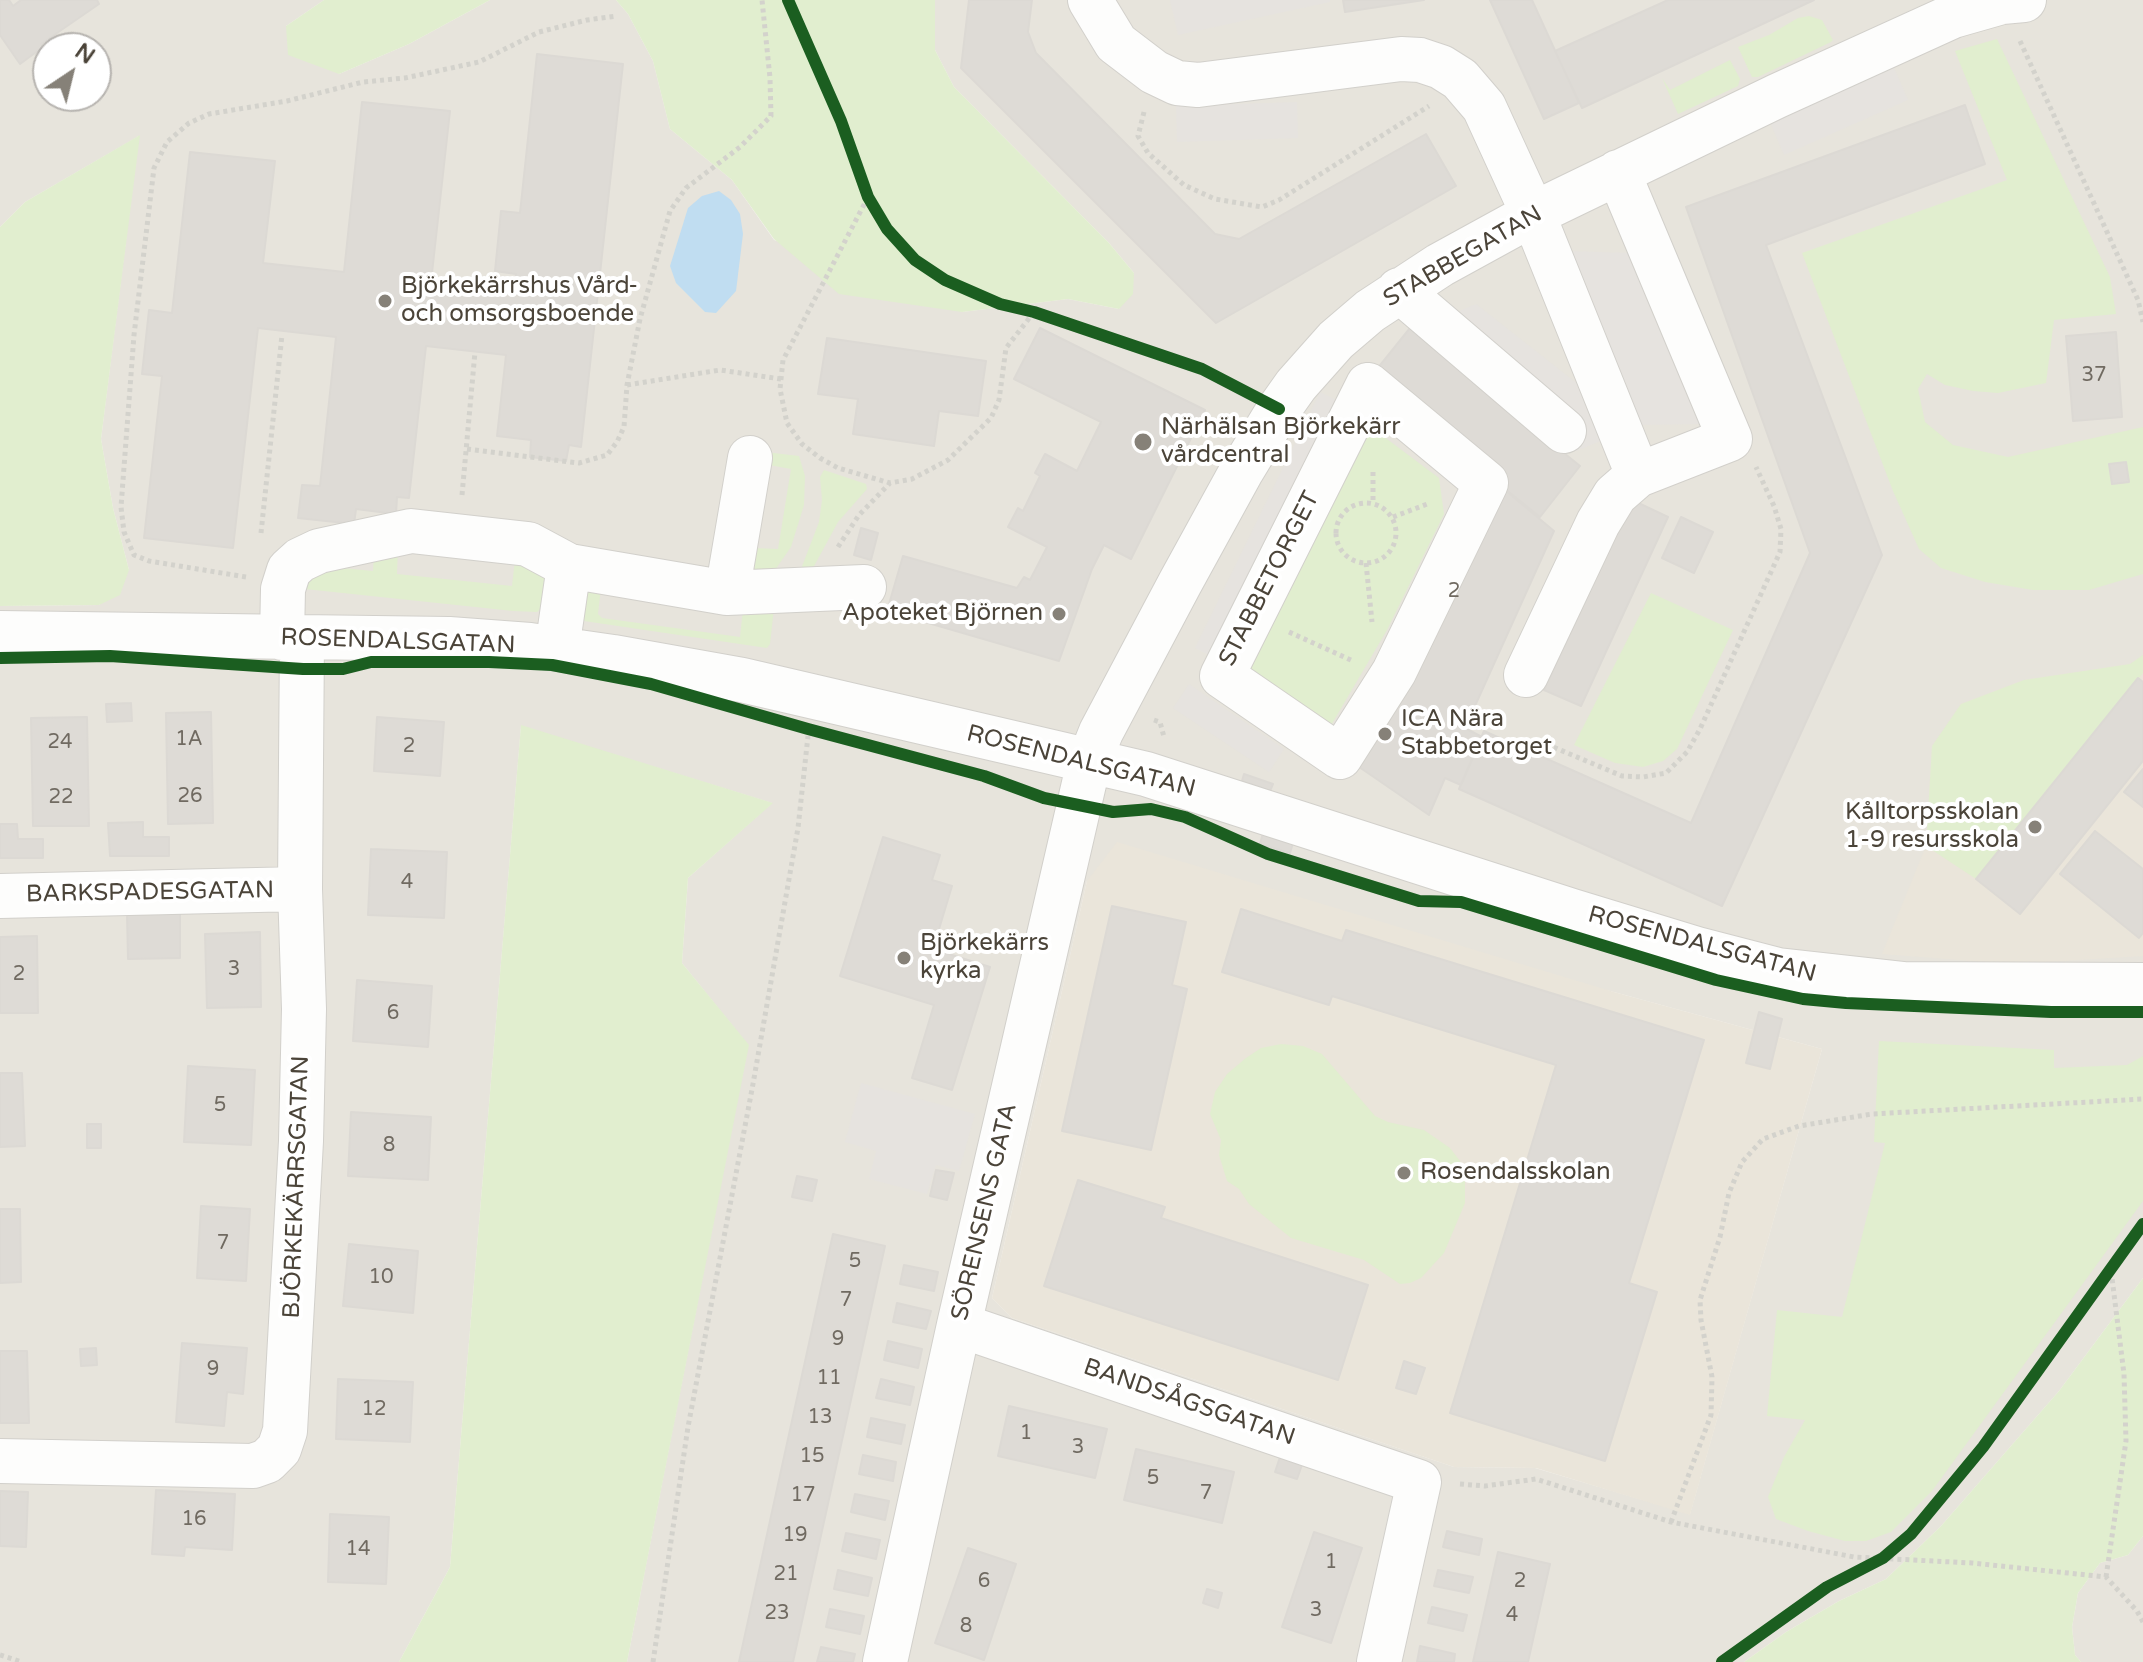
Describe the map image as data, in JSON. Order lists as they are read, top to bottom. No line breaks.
{"streets":{"street":["STABBEGATAN","STABBETORGET","ROSENDALSGATAN","BARKSPADESGATAN","BJÖRKEKÄRRSGATAN","SÖRENSENS GATA","BANDSÅGSGATAN"]},"crossings":[["STABBEGATAN","ROSENDALSGATAN"],["STABBEGATAN","SÖRENSENS GATA"],["ROSENDALSGATAN","BJÖRKEKÄRRSGATAN"],["ROSENDALSGATAN","SÖRENSENS GATA"],["BARKSPADESGATAN","BJÖRKEKÄRRSGATAN"],["SÖRENSENS GATA","BANDSÅGSGATAN"]],"places":["Björkekärrshus Vård- och omsorgsboende","Närhälsan Björkekärr vårdcentral","Apoteket Björnen","ICA Nära Stabbetorget","Kålltorpsskolan 1-9 resursskola","Björkekärrs kyrka","Rosendalsskolan"],"house_numbers":["37","2","1A","24","2","26","22","4","3","2","6","5","8","7","5","10","7","9","9","11","12","13","1","3","15","5","7","17","16","19","14","1","21","6","2","3","23","4","8"],"north":"top right"}
